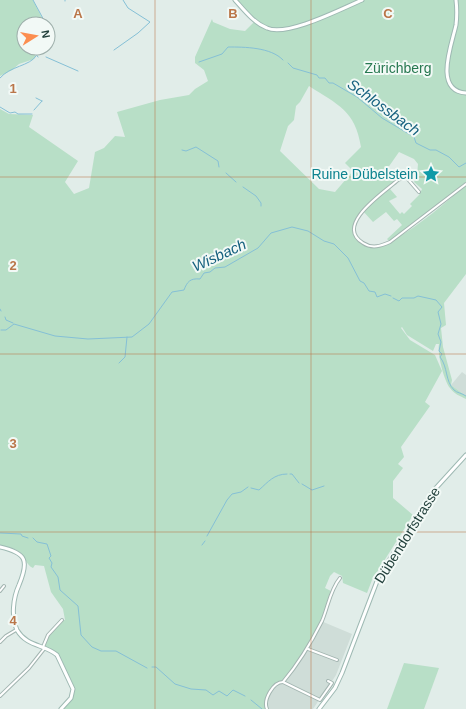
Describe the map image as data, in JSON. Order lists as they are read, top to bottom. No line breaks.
{"streets":{"street":["Dübendorfstrasse"]},"water":["Schlossbach","Wisbach"],"parks":["Zürichberg"],"places":{"place":["Ruine Dübelstein"]},"north":"right","grid":{"columns":["A","B","C"],"rows":["1","2","3","4"]}}
